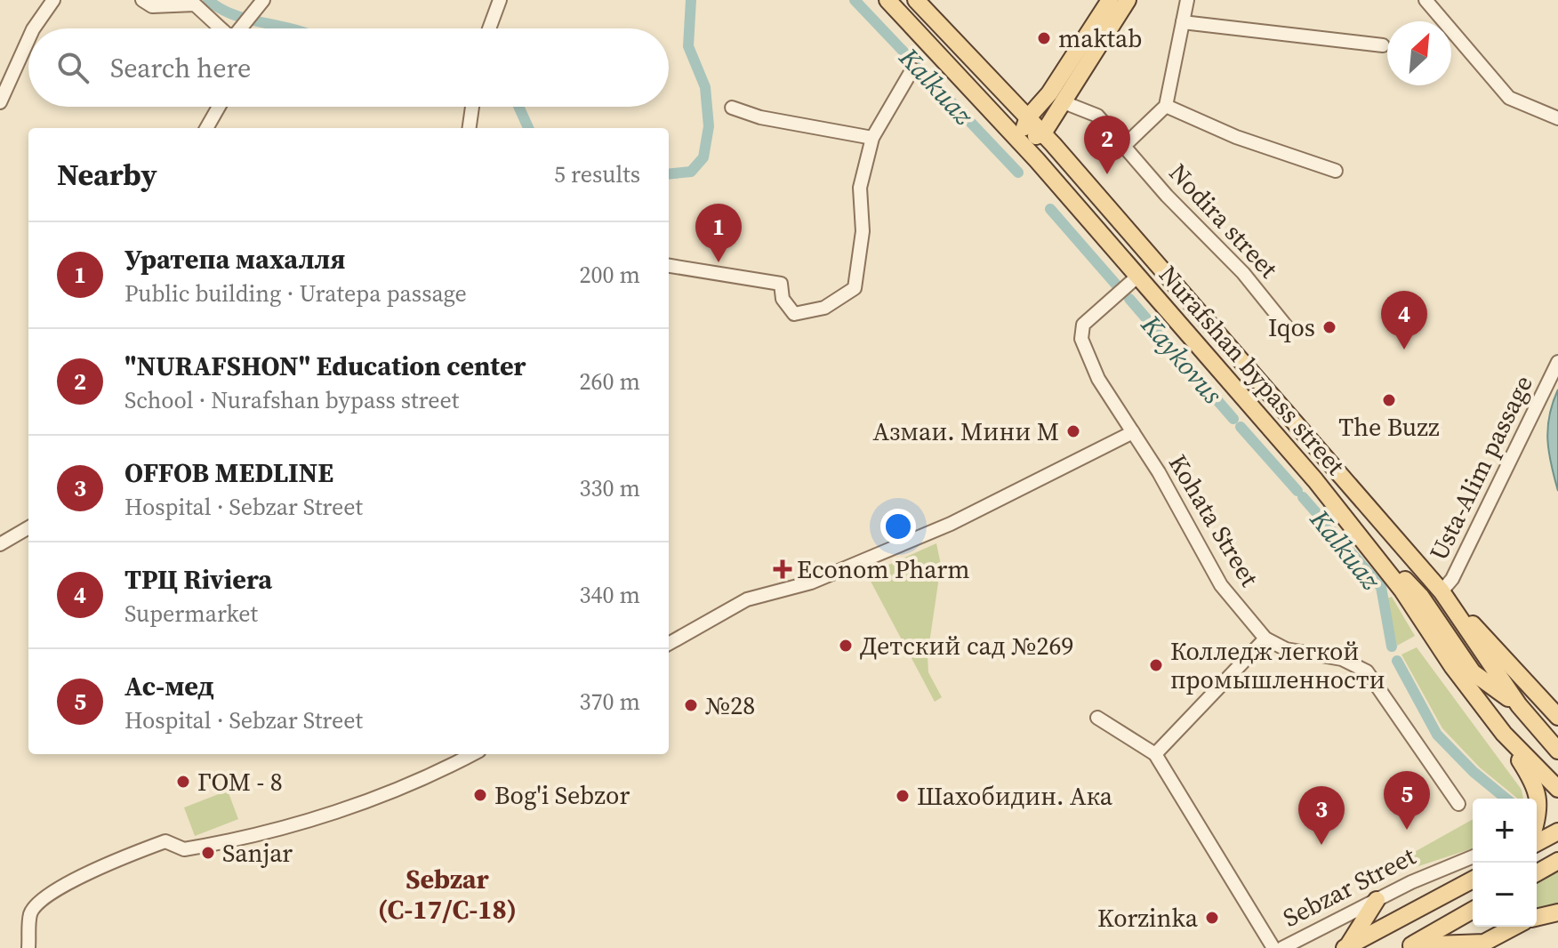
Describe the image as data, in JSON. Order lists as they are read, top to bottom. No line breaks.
{"streets":{"main road":["Nurafshan bypass street","Sebzar Street"],"street":["Nodira street","Usta-Alim passage","Kohata Street"]},"crossings":[["Nurafshan bypass street","Kohata Street"]],"districts":["Sebzar (C-17/C-18)"],"water":["Kalkuaz","Kaykovus"],"places":{"other":["maktab","Iqos","The Buzz","Азмаи. Мини М","Детский сад №269","Колледж легкой промышленности","№28","ГОМ - 8","Bog'i Sebzor","Шахобидин. Ака","Sanjar","Korzinka"],"health":["Econom Pharm"]},"north":"top right","page":{"search":"Search here","pins":["2","1","4","5","3"],"heading":["Nearby","5 results"],"list":[{"mark":"1","name":"Уратепа махалля","note":"Public building · Uratepa passage","value":"200 m"},{"mark":"2","name":"\"NURAFSHON\" Education center","note":"School · Nurafshan bypass street","value":"260 m"},{"mark":"3","name":"OFFOB MEDLINE","note":"Hospital · Sebzar Street","value":"330 m"},{"mark":"4","name":"ТРЦ Riviera","note":"Supermarket","value":"340 m"},{"mark":"5","name":"Ас-мед","note":"Hospital · Sebzar Street","value":"370 m"}],"map_buttons":["+","−"]}}
